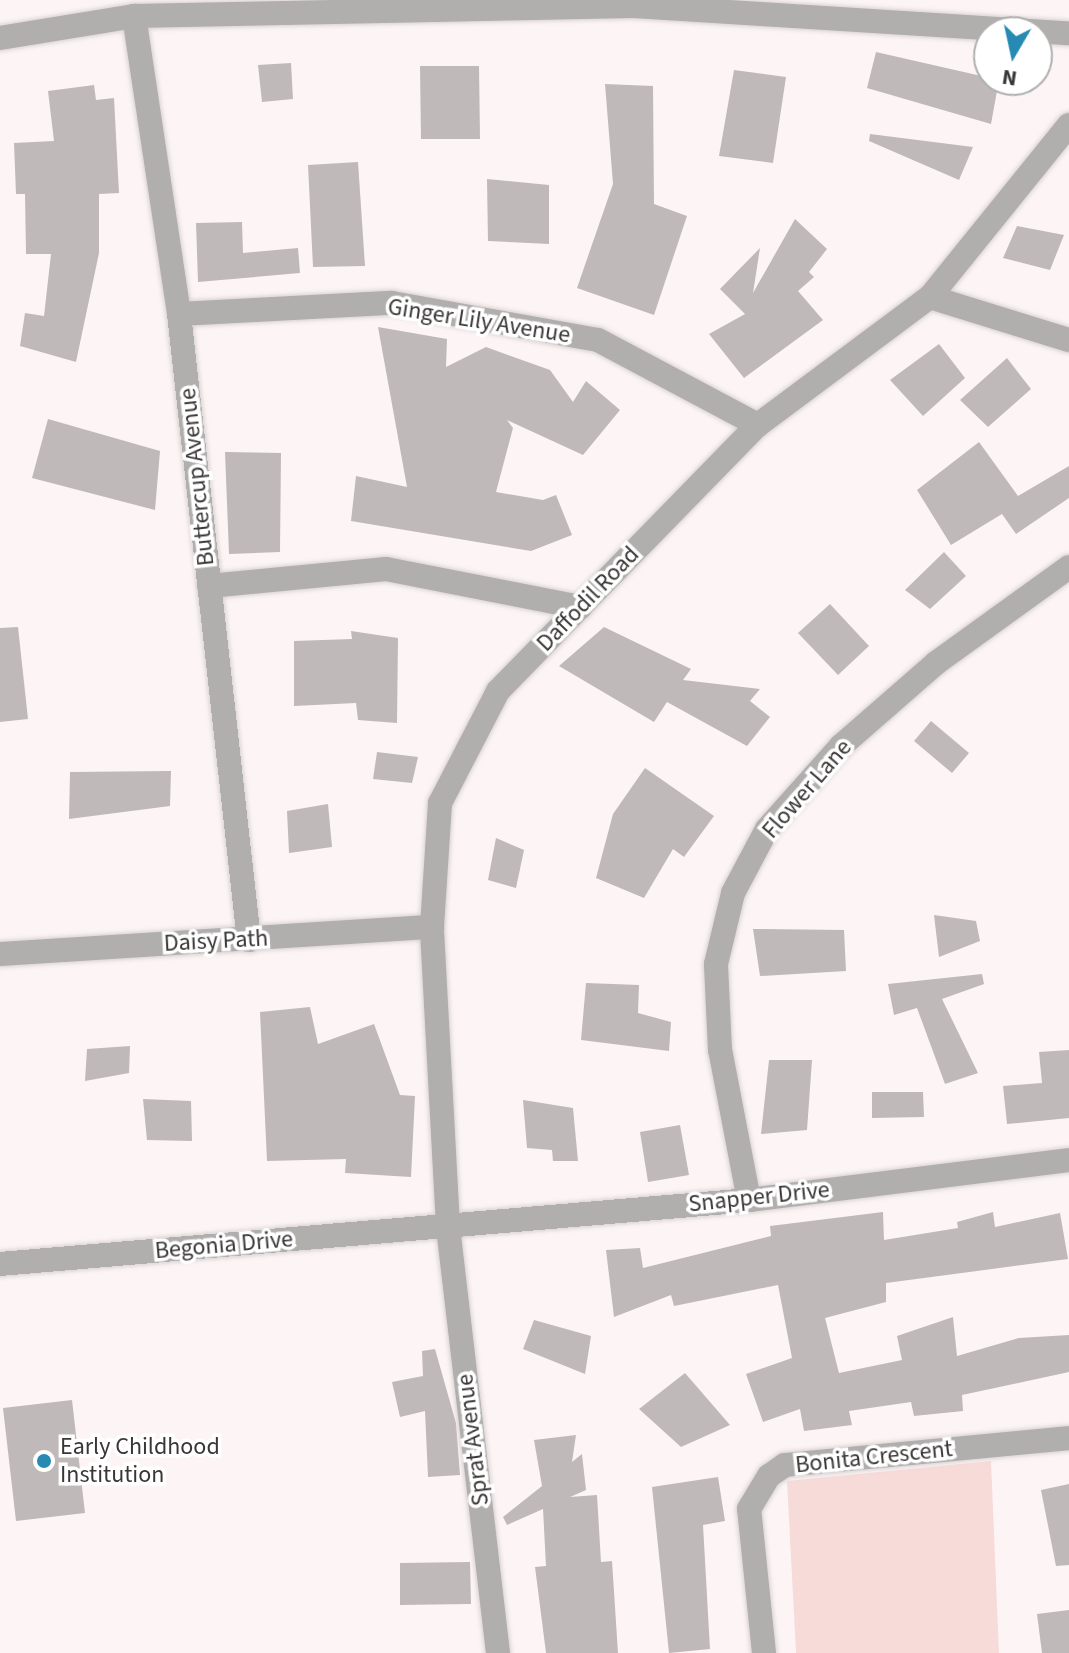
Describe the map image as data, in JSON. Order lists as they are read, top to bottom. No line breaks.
{"streets":{"street":["Ginger Lily Avenue","Buttercup Avenue","Daffodil Road","Flower Lane","Daisy Path","Snapper Drive","Begonia Drive","Sprat Avenue","Bonita Crescent"]},"crossings":[["Ginger Lily Avenue","Buttercup Avenue"],["Ginger Lily Avenue","Daffodil Road"],["Buttercup Avenue","Daisy Path"],["Daffodil Road","Daisy Path"],["Daffodil Road","Snapper Drive"],["Daffodil Road","Begonia Drive"],["Daffodil Road","Sprat Avenue"],["Flower Lane","Snapper Drive"],["Snapper Drive","Begonia Drive"],["Snapper Drive","Sprat Avenue"],["Begonia Drive","Sprat Avenue"]],"places":["Early Childhood Institution"],"north":"bottom"}
